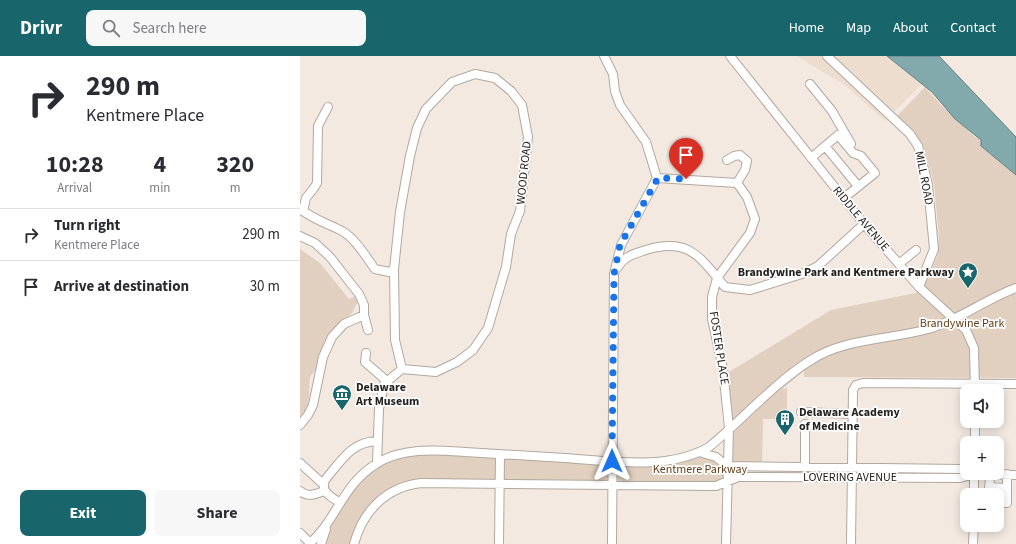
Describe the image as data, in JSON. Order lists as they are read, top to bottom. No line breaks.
{"streets":{"street":["WOOD ROAD","MILL ROAD","RIDDLE AVENUE","FOSTER PLACE","LOVERING AVENUE"]},"crossings":[["MILL ROAD","RIDDLE AVENUE"],["FOSTER PLACE","LOVERING AVENUE"]],"parks":["Brandywine Park","Kentmere Parkway"],"places":{"place":["Brandywine Park and Kentmere Parkway"],"museum":["Delaware Art Museum"],"building":["Delaware Academy of Medicine"]},"page":{"header":"Drivr","search":"Search here","nav":["Home","Map","About","Contact"],"turn":["290 m","Kentmere Place"],"eta":["10:28","Arrival","4","min","320","m"],"list":[{"name":"Turn right","note":"Kentmere Place","value":"290 m"},{"name":"Arrive at destination","value":"30 m"}],"map_buttons":["+","−"],"buttons":["Exit","Share"]}}
